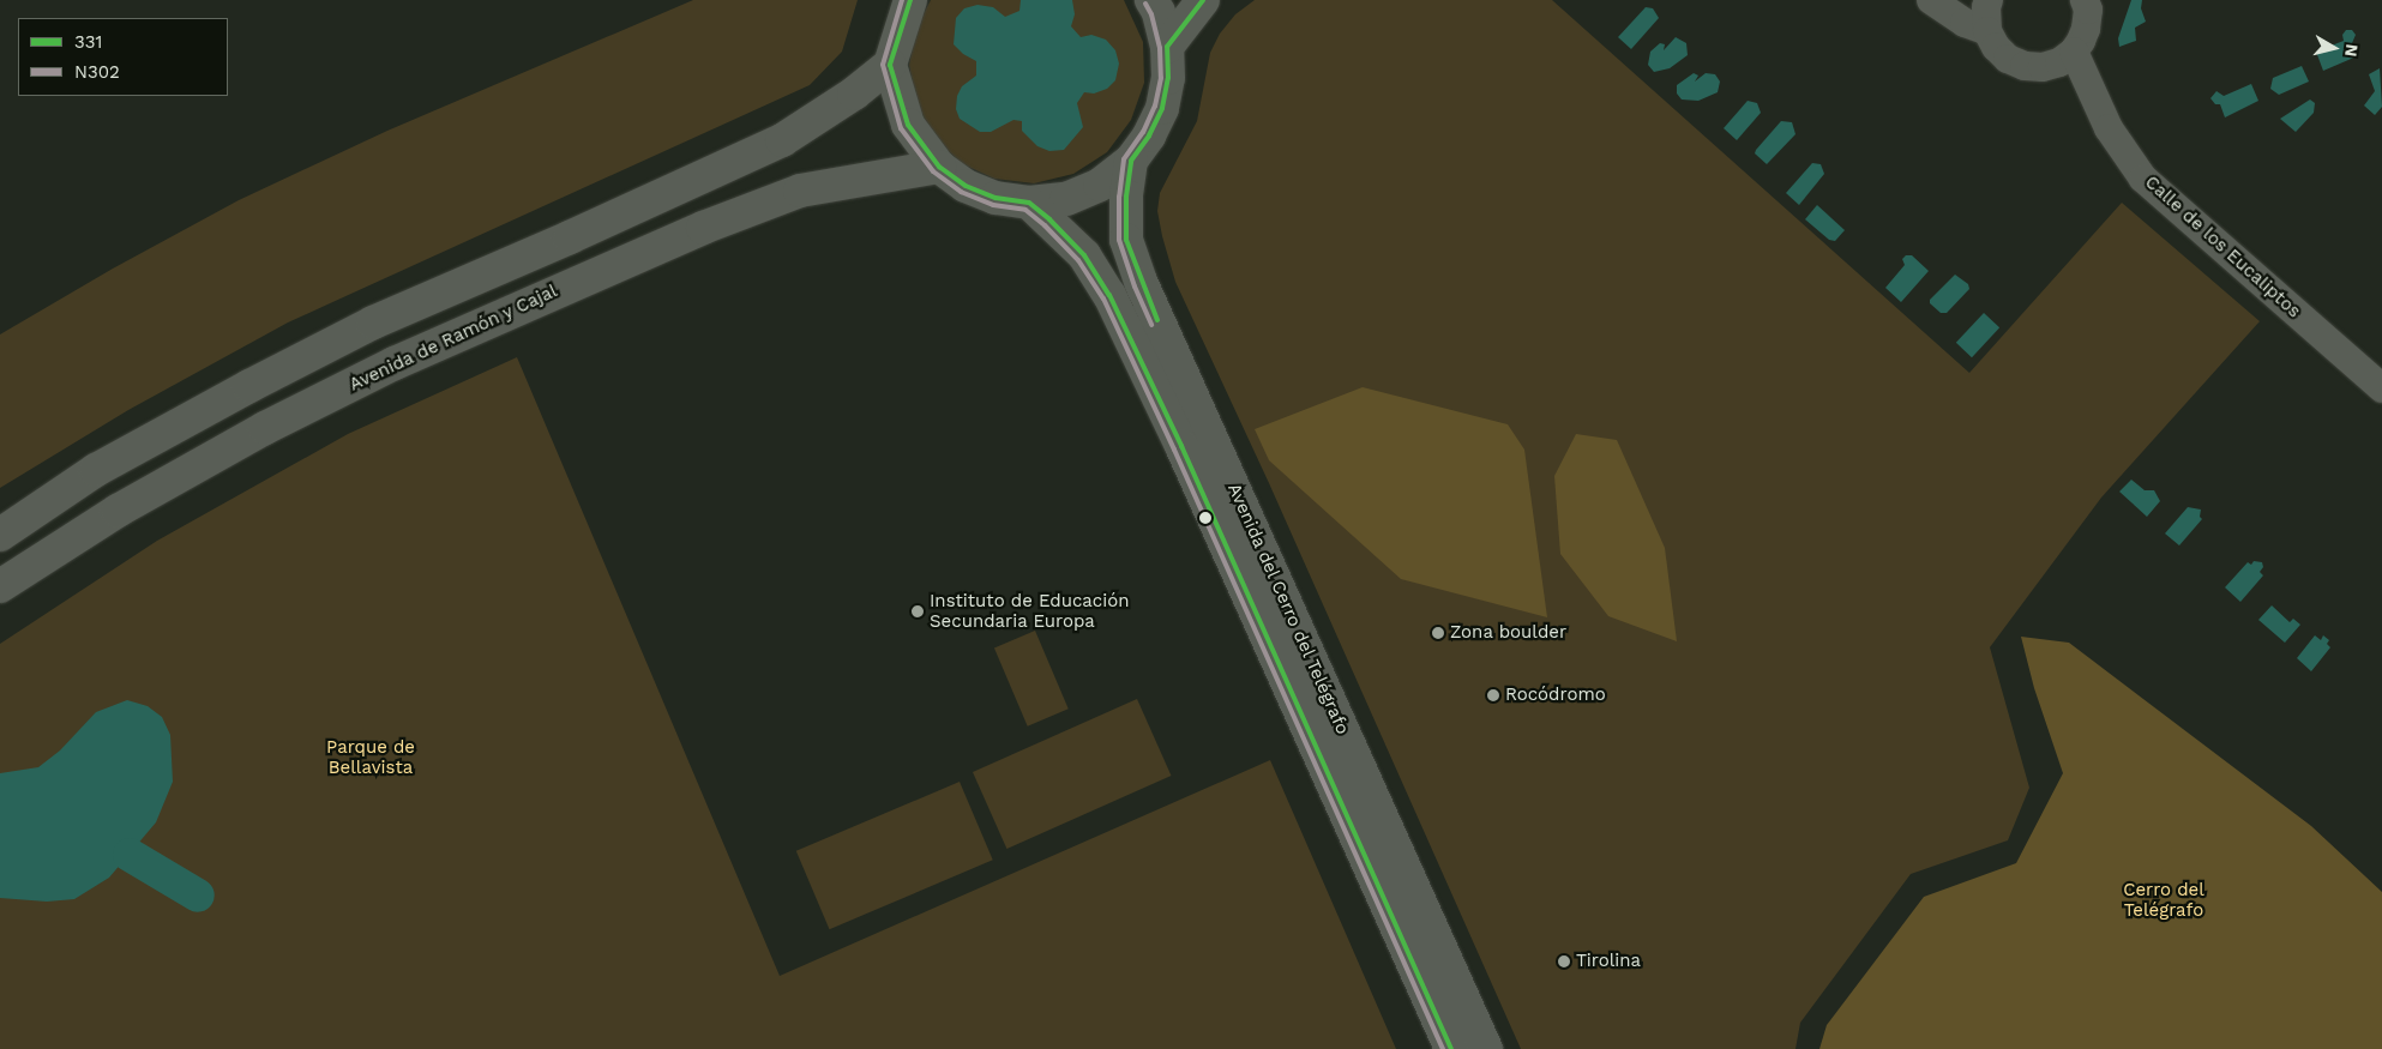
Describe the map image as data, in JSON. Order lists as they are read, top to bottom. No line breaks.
{"streets":{"street":["Calle de los Eucaliptos","Avenida de Ramón y Cajal","Avenida del Cerro del Telégrafo"]},"parks":["Parque de Bellavista","Cerro del Telégrafo"],"places":["Instituto de Educación Secundaria Europa","Zona boulder","Rocódromo","Tirolina"],"lines":["transit line 331","transit line N302"],"legend":["331","N302"],"north":"right"}
